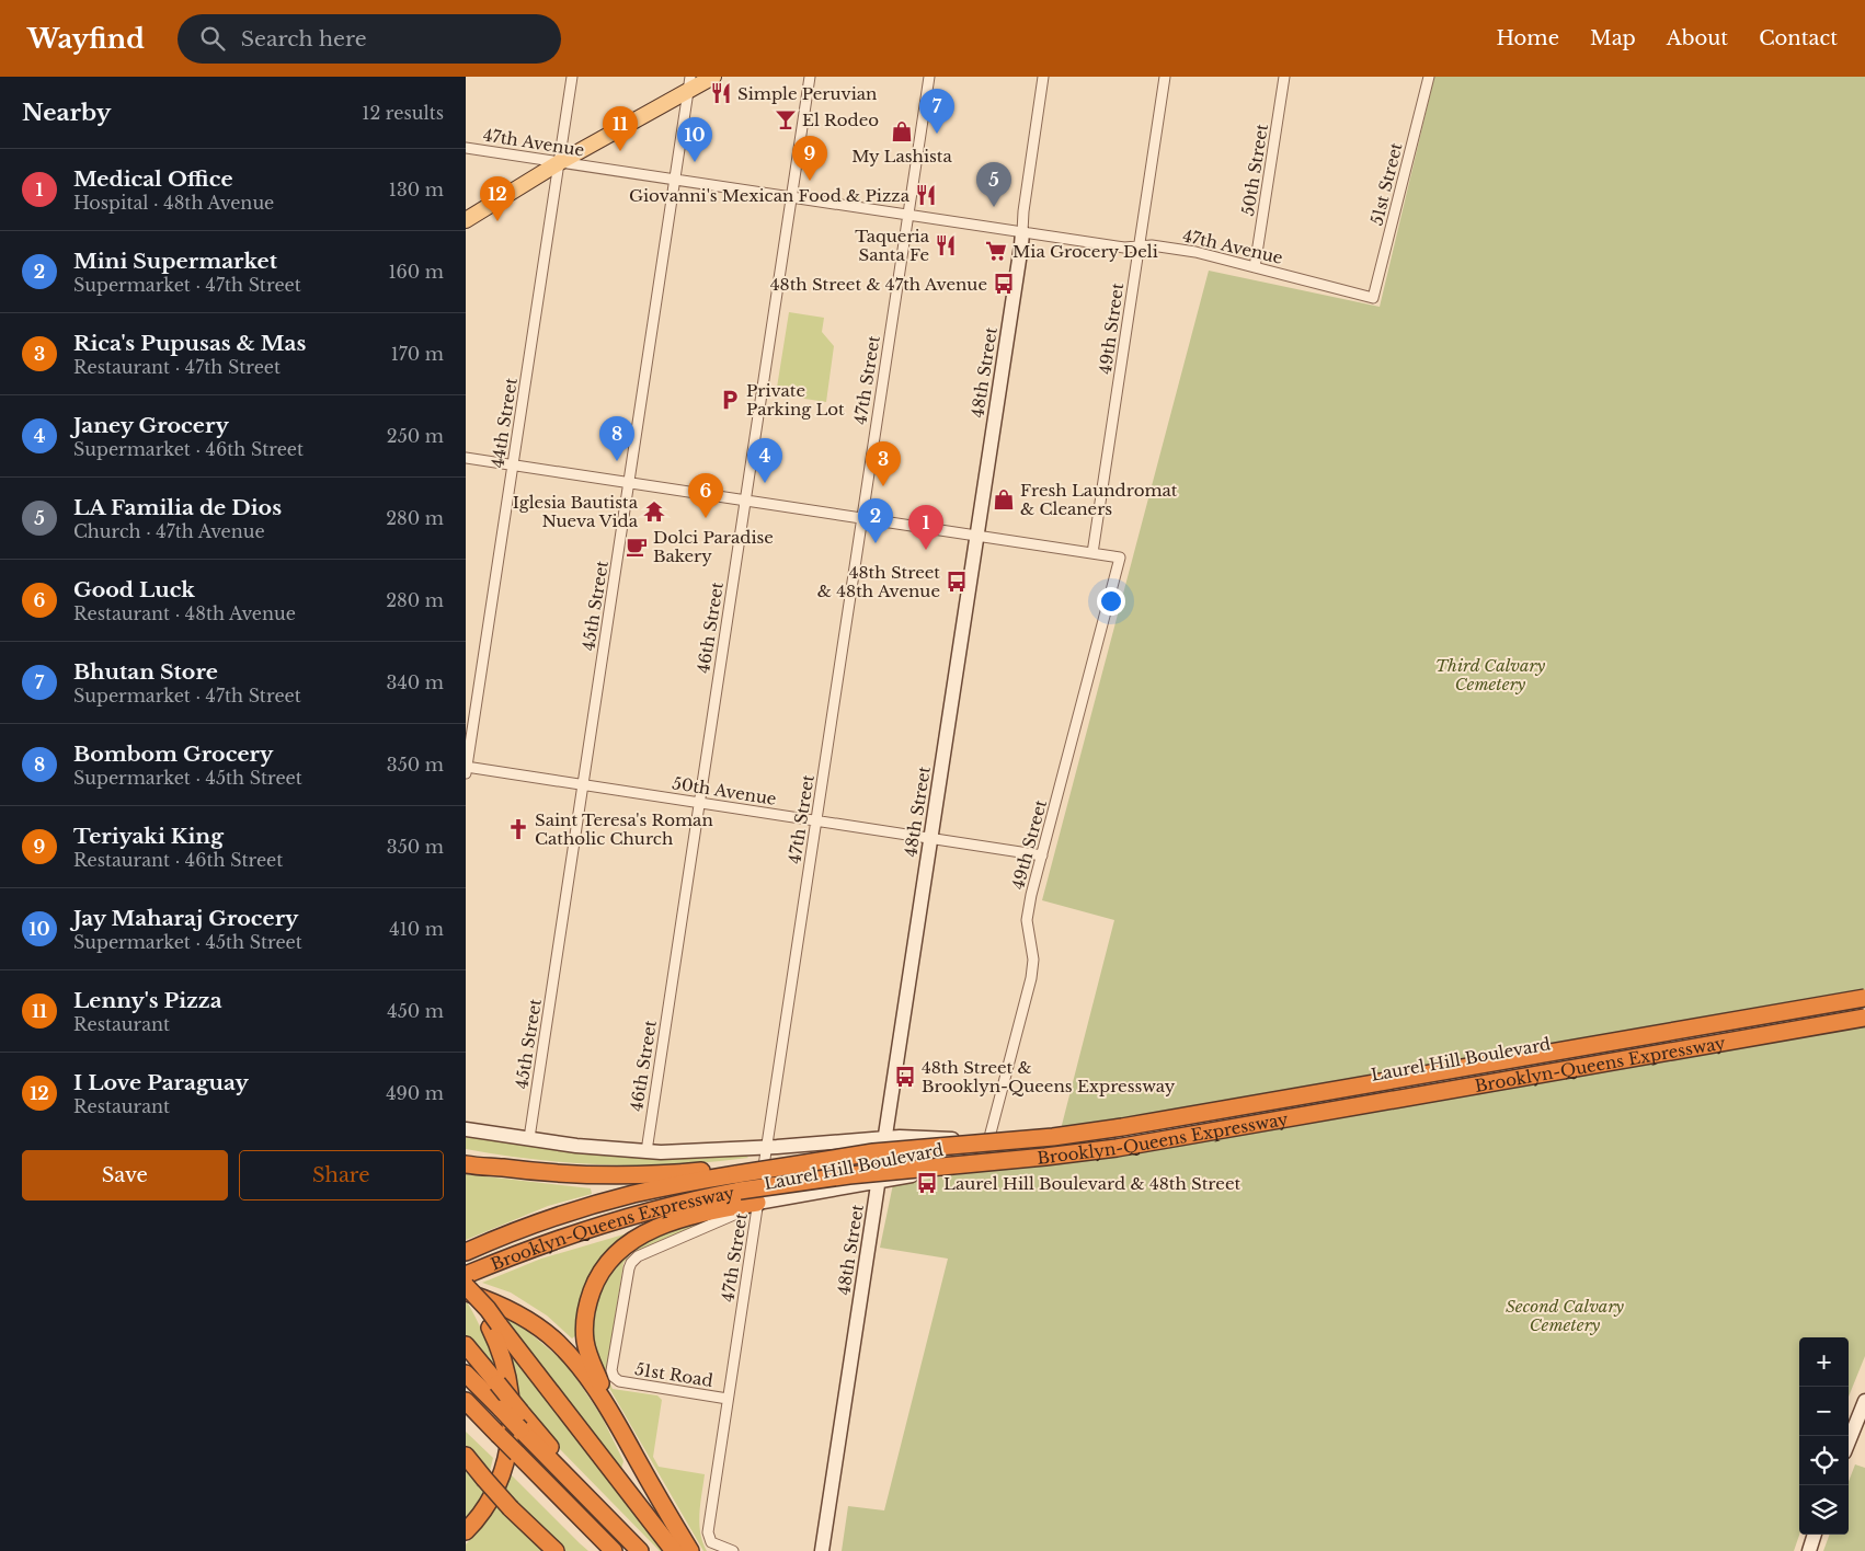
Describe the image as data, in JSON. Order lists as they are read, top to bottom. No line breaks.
{"streets":{"highway":["Brooklyn-Queens Expressway"],"main road":["48th Street","Laurel Hill Boulevard"],"street":["47th Avenue","50th Street","51st Street","49th Street","47th Street","44th Street","45th Street","46th Street","50th Avenue","51st Road"]},"crossings":[["47th Avenue","50th Street"],["47th Avenue","51st Street"],["47th Avenue","49th Street"],["47th Avenue","48th Street"],["47th Avenue","47th Street"],["47th Avenue","44th Street"],["47th Avenue","45th Street"],["47th Avenue","46th Street"],["49th Street","50th Avenue"],["49th Street","Laurel Hill Boulevard"],["48th Street","50th Avenue"],["48th Street","Laurel Hill Boulevard"],["47th Street","50th Avenue"],["47th Street","Laurel Hill Boulevard"],["47th Street","51st Road"],["44th Street","50th Avenue"],["45th Street","50th Avenue"],["46th Street","50th Avenue"],["Laurel Hill Boulevard","51st Road"]],"parks":["Third Calvary Cemetery","Second Calvary Cemetery"],"places":{"restaurant":["Simple Peruvian","Giovanni's Mexican Food & Pizza","Taqueria Santa Fe"],"bar":["El Rodeo"],"shop":["My Lashista","Fresh Laundromat & Cleaners"],"supermarket":["Mia Grocery Deli"],"bus stop":["48th Street & 47th Avenue","48th Street & 48th Avenue","48th Street & Brooklyn-Queens Expressway","Laurel Hill Boulevard & 48th Street"],"parking":["Private Parking Lot"],"temple":["Iglesia Bautista Nueva Vida"],"cafe":["Dolci Paradise Bakery"],"church":["Saint Teresa's Roman Catholic Church"]},"page":{"header":"Wayfind","search":"Search here","nav":["Home","Map","About","Contact"],"heading":["Nearby","12 results"],"pins":["7","11","10","9","5","12","8","4","3","6","2","1"],"list":[{"mark":"1","name":"Medical Office","note":"Hospital · 48th Avenue","value":"130 m"},{"mark":"2","name":"Mini Supermarket","note":"Supermarket · 47th Street","value":"160 m"},{"mark":"3","name":"Rica's Pupusas & Mas","note":"Restaurant · 47th Street","value":"170 m"},{"mark":"4","name":"Janey Grocery","note":"Supermarket · 46th Street","value":"250 m"},{"mark":"5","name":"LA Familia de Dios","note":"Church · 47th Avenue","value":"280 m"},{"mark":"6","name":"Good Luck","note":"Restaurant · 48th Avenue","value":"280 m"},{"mark":"7","name":"Bhutan Store","note":"Supermarket · 47th Street","value":"340 m"},{"mark":"8","name":"Bombom Grocery","note":"Supermarket · 45th Street","value":"350 m"},{"mark":"9","name":"Teriyaki King","note":"Restaurant · 46th Street","value":"350 m"},{"mark":"10","name":"Jay Maharaj Grocery","note":"Supermarket · 45th Street","value":"410 m"},{"mark":"11","name":"Lenny's Pizza","note":"Restaurant","value":"450 m"},{"mark":"12","name":"I Love Paraguay","note":"Restaurant","value":"490 m"}],"buttons":["Save","Share"],"map_buttons":["+","−"]}}
